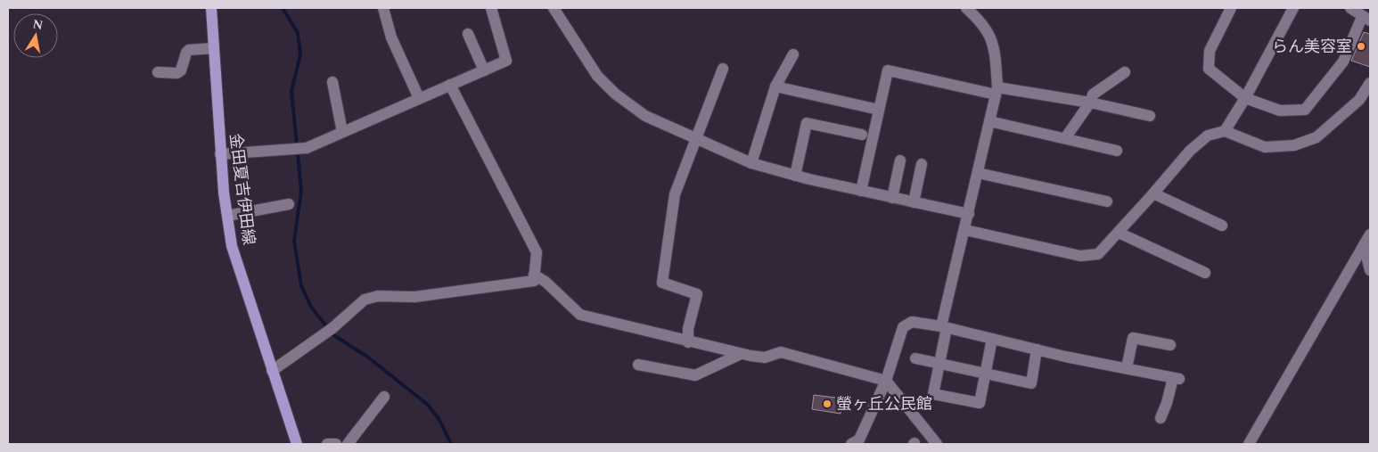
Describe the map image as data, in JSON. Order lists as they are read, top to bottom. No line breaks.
{"streets":{"main road":["金田夏吉伊田線"]},"places":["らん美容室","螢ヶ丘公民館"],"north":"top"}
